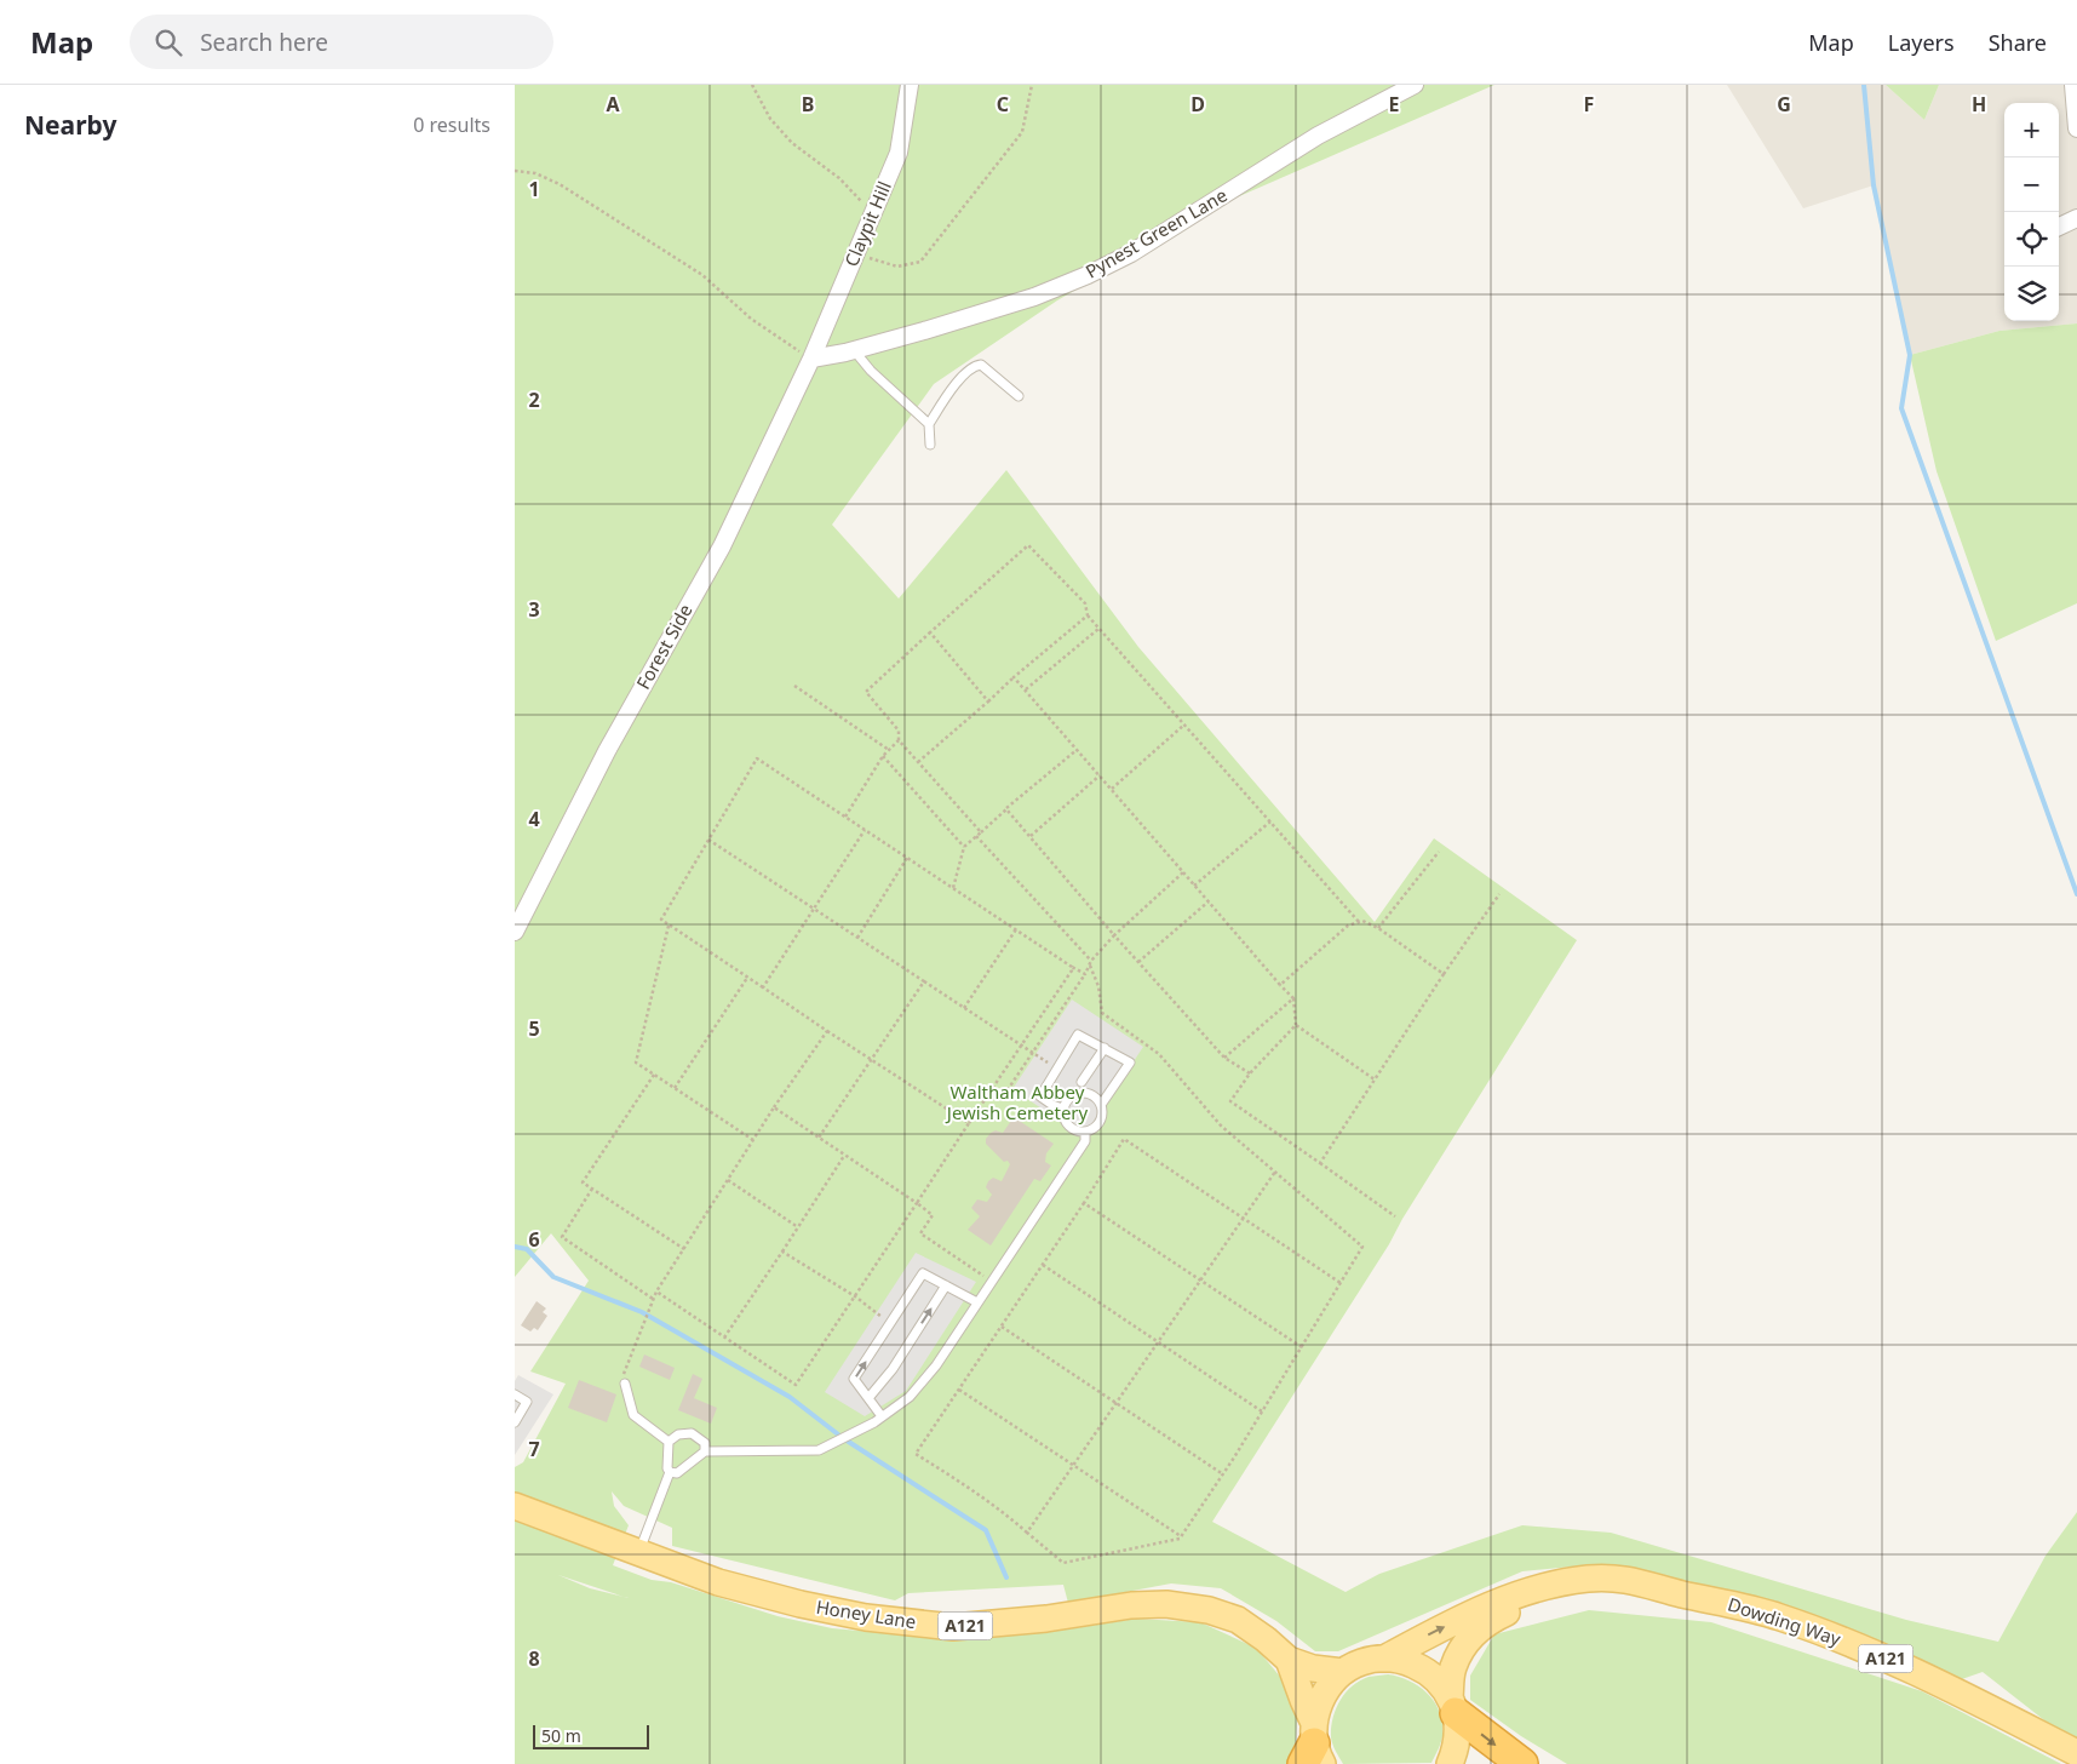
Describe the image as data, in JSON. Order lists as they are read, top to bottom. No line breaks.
{"streets":{"main road":["Honey Lane","Dowding Way","A121"],"street":["Claypit Hill","Pynest Green Lane","Forest Side"]},"crossings":[["Claypit Hill","Pynest Green Lane"],["Claypit Hill","Forest Side"],["Pynest Green Lane","Forest Side"]],"parks":["Waltham Abbey Jewish Cemetery"],"scale_bar":"50 m","page":{"header":"Map","search":"Search here","nav":["Map","Layers","Share"],"heading":["Nearby","0 results"],"map_buttons":["+","−"],"scale":"50 m"},"grid":{"columns":["A","B","C","D","E","F","G","H"],"rows":["1","2","3","4","5","6","7","8"]}}
